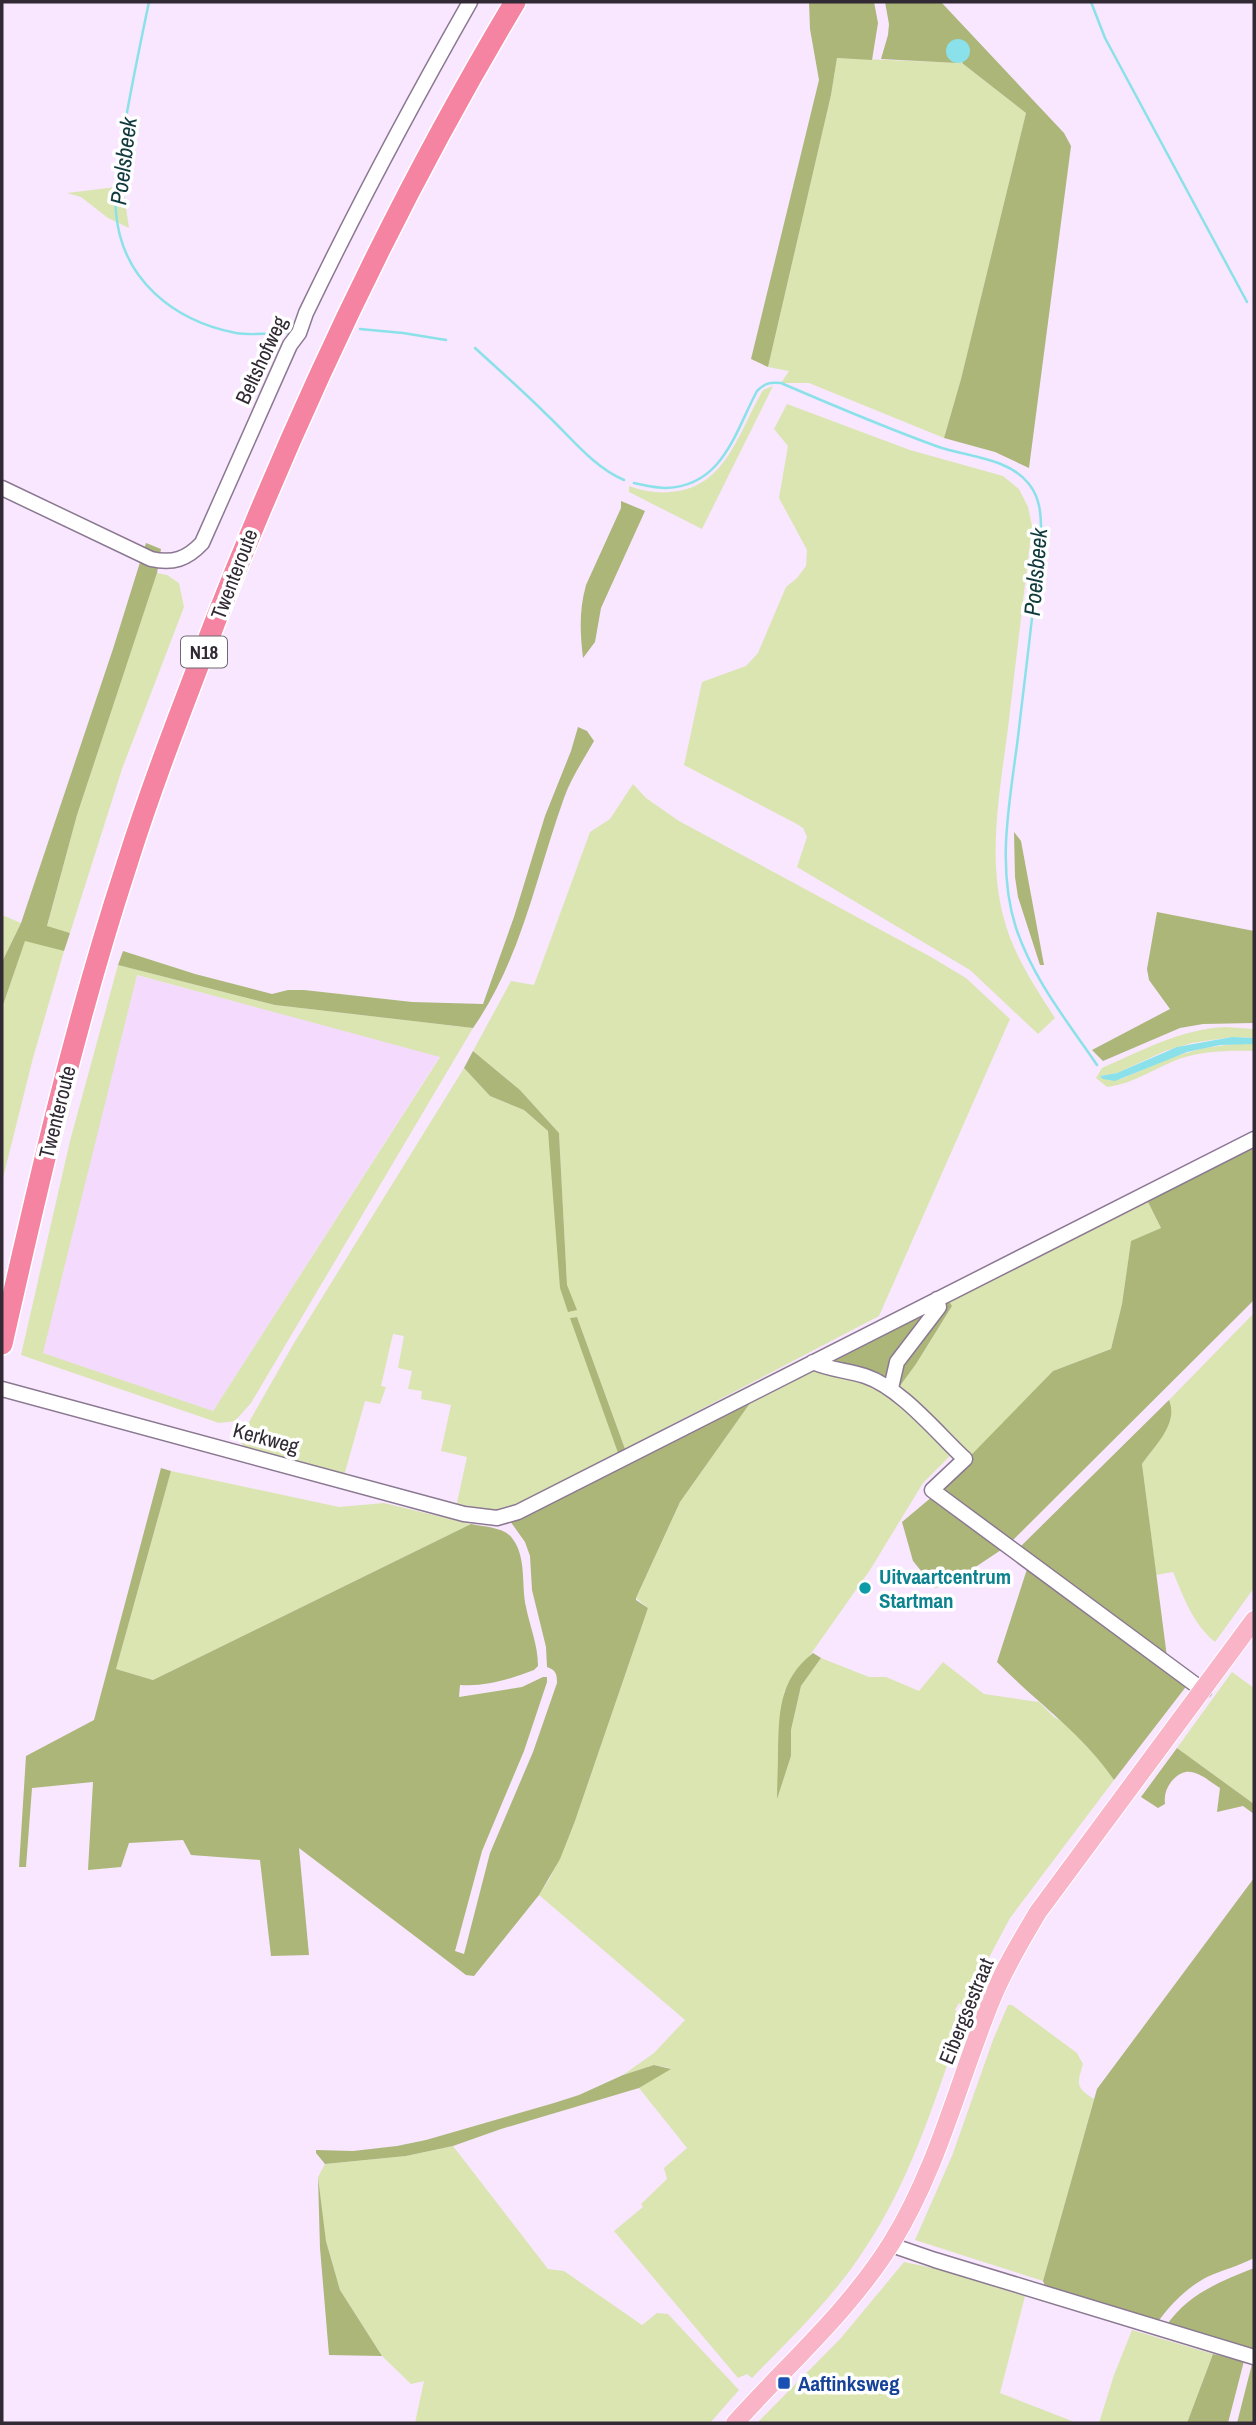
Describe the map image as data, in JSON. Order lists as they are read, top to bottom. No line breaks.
{"streets":{"highway":["Twenteroute","N18"],"main road":["Eibergsestraat"],"street":["Beltshofweg","Kerkweg"]},"water":["Poelsbeek"],"places":{"other":["Uitvaartcentrum Startman"],"transit":["Aaftinksweg"]}}
